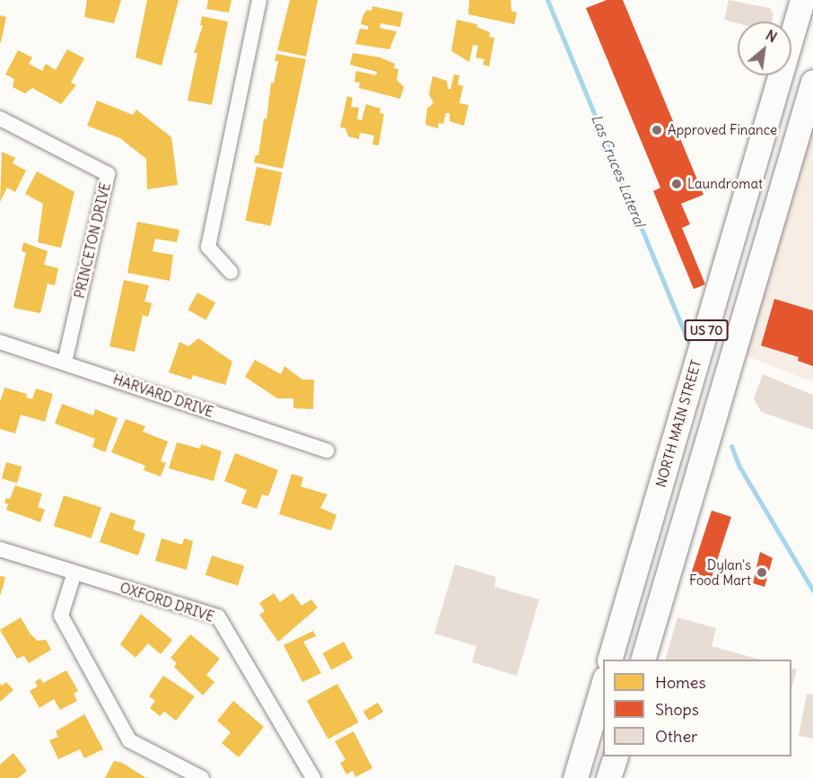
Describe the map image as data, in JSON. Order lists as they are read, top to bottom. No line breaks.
{"streets":{"main road":["US 70","NORTH MAIN STREET"],"street":["PRINCETON DRIVE","HARVARD DRIVE","OXFORD DRIVE"]},"crossings":[["PRINCETON DRIVE","HARVARD DRIVE"]],"water":["Las Cruces Lateral"],"places":["Approved Finance","Laundromat","Dylan's Food Mart"],"legend":["Homes","Shops","Other"],"north":"top right"}
